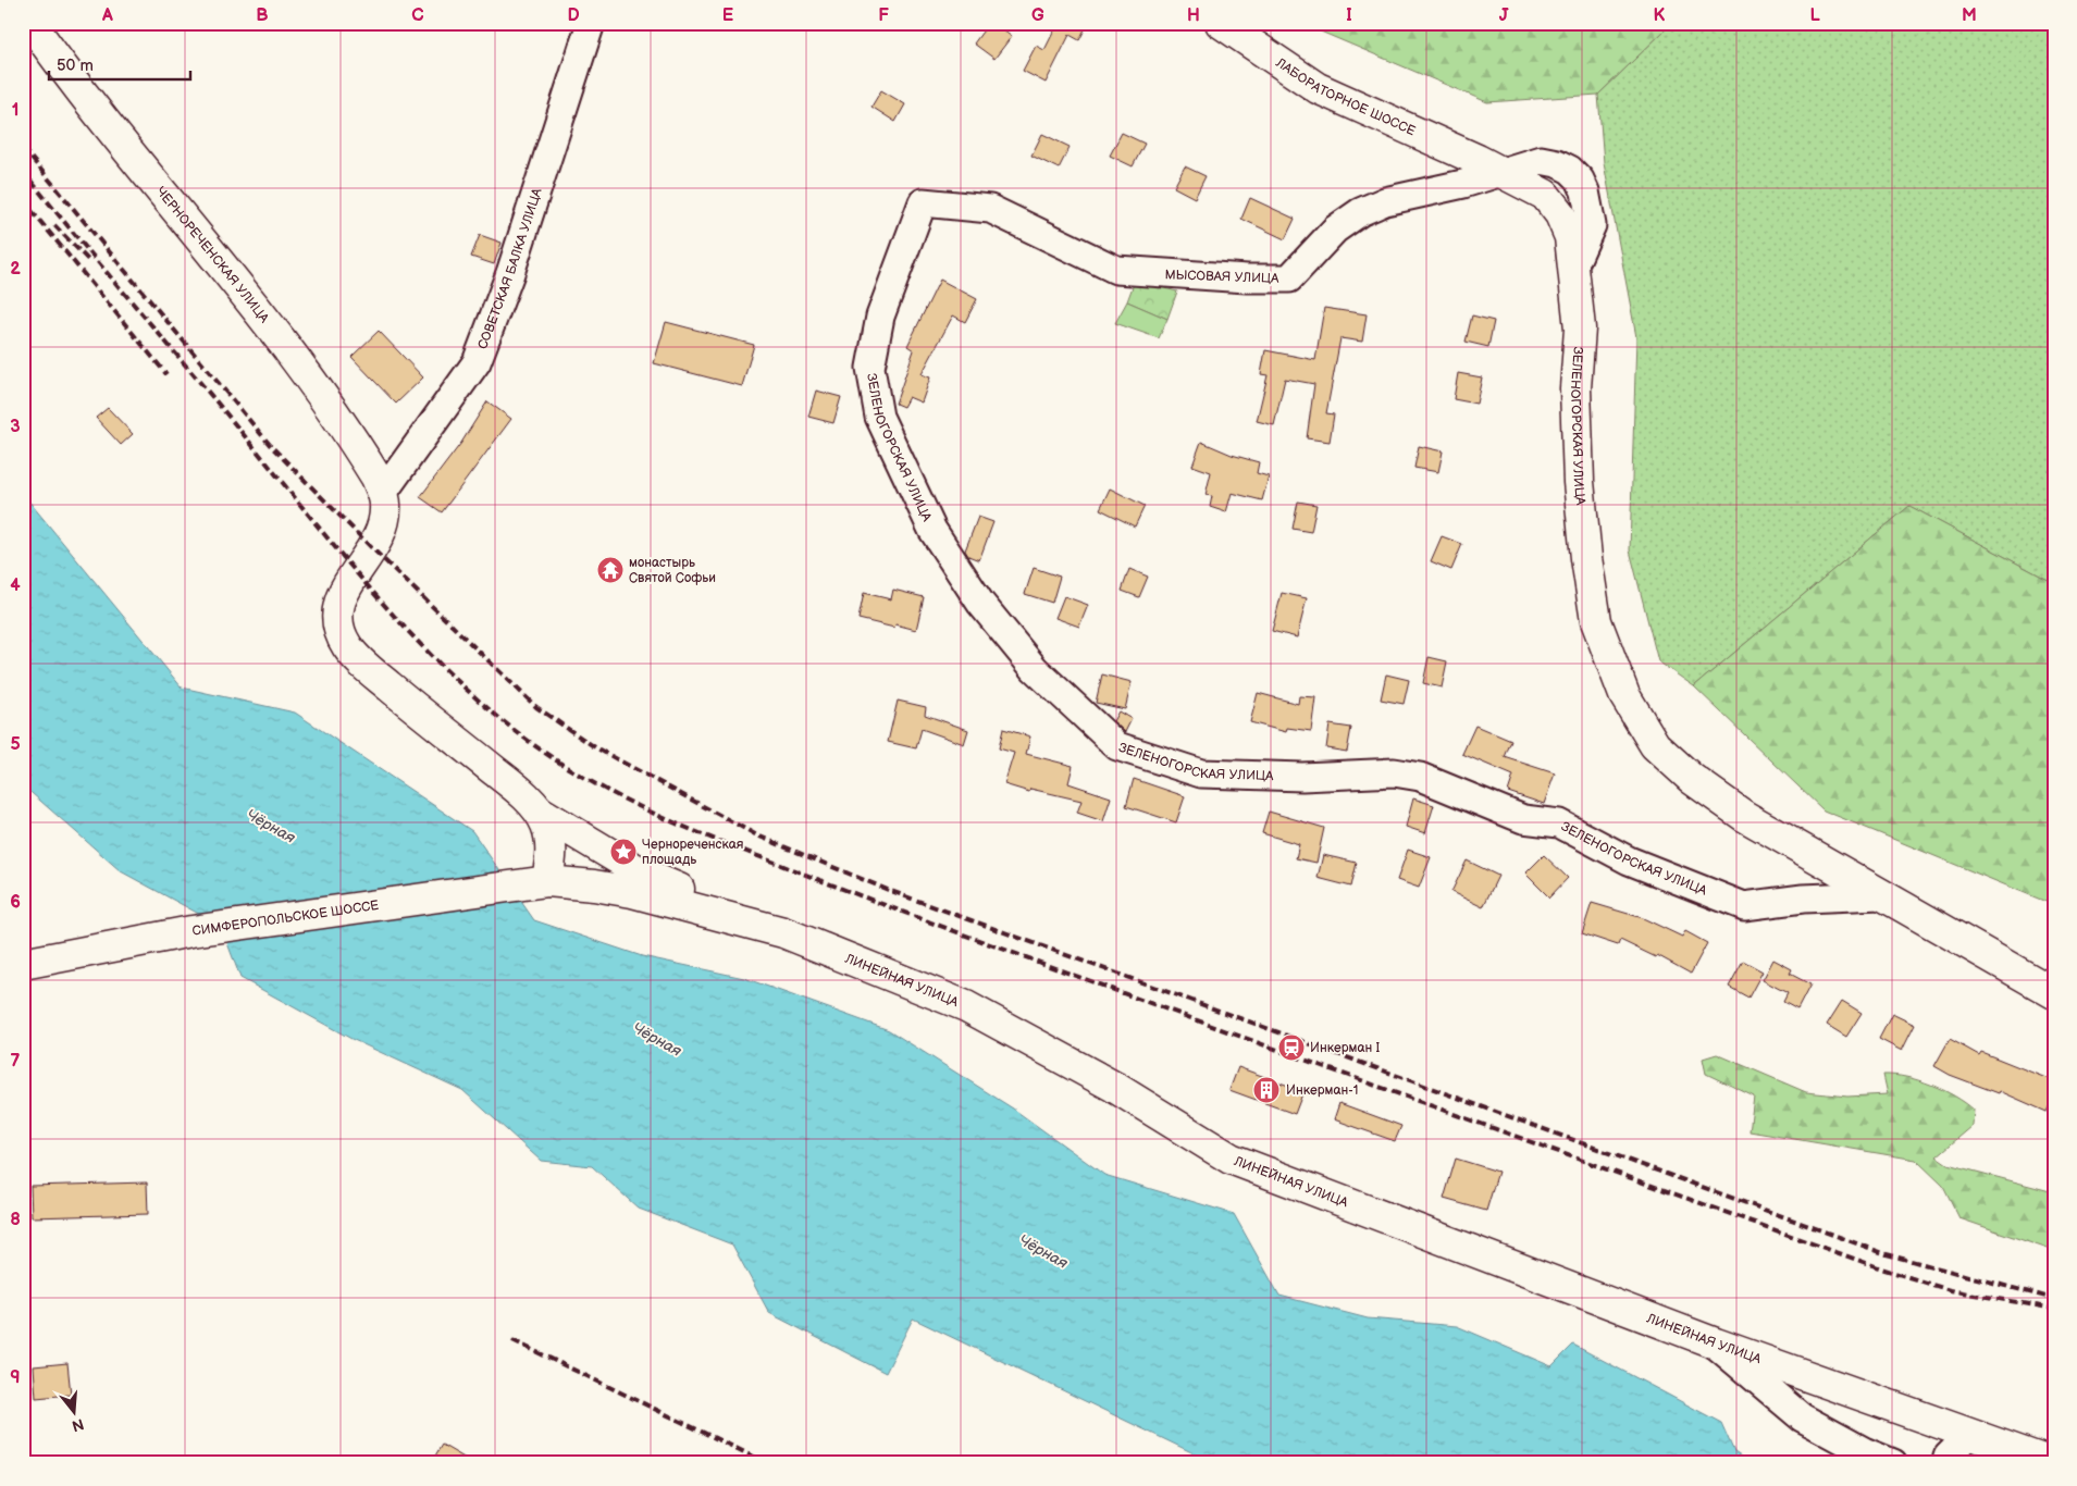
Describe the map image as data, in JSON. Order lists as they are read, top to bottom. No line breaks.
{"streets":{"main road":["ЛАБОРАТОРНОЕ ШОССЕ","ЧЕРНОРЕЧЕНСКАЯ УЛИЦА","ЗЕЛЕНОГОРСКАЯ УЛИЦА","СИМФЕРОПОЛЬСКОЕ ШОССЕ","ЛИНЕЙНАЯ УЛИЦА"],"street":["СОВЕТСКАЯ БАЛКА УЛИЦА","МЫСОВАЯ УЛИЦА"]},"crossings":[["ЛАБОРАТОРНОЕ ШОССЕ","МЫСОВАЯ УЛИЦА"],["ЛАБОРАТОРНОЕ ШОССЕ","ЗЕЛЕНОГОРСКАЯ УЛИЦА"],["ЧЕРНОРЕЧЕНСКАЯ УЛИЦА","СОВЕТСКАЯ БАЛКА УЛИЦА"],["МЫСОВАЯ УЛИЦА","ЗЕЛЕНОГОРСКАЯ УЛИЦА"],["СИМФЕРОПОЛЬСКОЕ ШОССЕ","ЛИНЕЙНАЯ УЛИЦА"]],"water":["Чёрная"],"places":{"temple":["монастырь Святой Софьи"],"place":["Чернореченская площадь"],"station":["Инкерман I"],"building":["Инкерман-1"]},"scale_bar":"50 m","north":"bottom","grid":{"columns":["A","B","C","D","E","F","G","H","I","J","K","L","M"],"rows":["1","2","3","4","5","6","7","8","9"]}}
